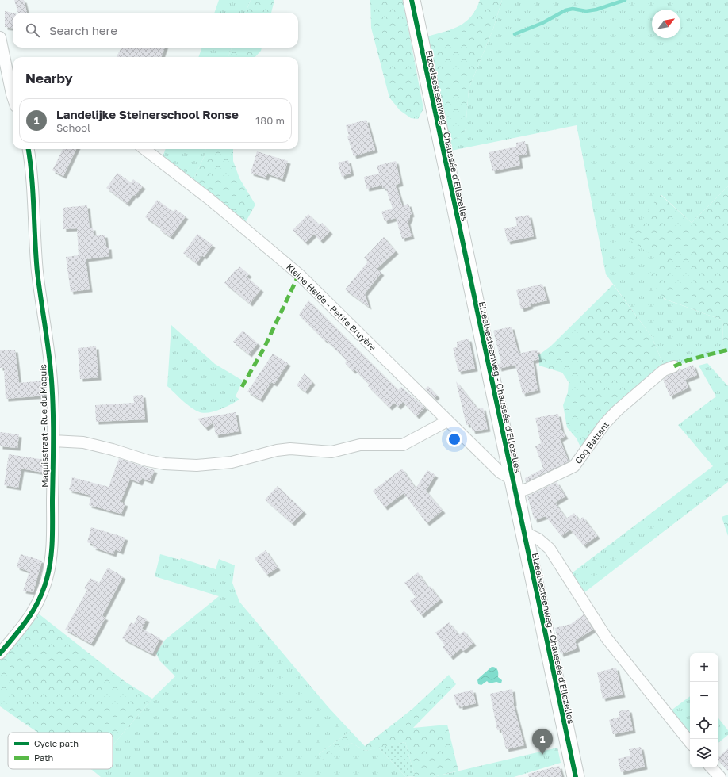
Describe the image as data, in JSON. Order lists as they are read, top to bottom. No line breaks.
{"streets":{"main road":["Elzeelsesteenweg - Chaussée d'Ellezelles"],"street":["Kleine Heide - Petite Bruyère","Maquisstraat - Rue du Maquis","Coq Battant"]},"crossings":[["Elzeelsesteenweg - Chaussée d'Ellezelles","Kleine Heide - Petite Bruyère"],["Elzeelsesteenweg - Chaussée d'Ellezelles","Coq Battant"],["Kleine Heide - Petite Bruyère","Coq Battant"]],"legend":["Cycle path","Path"],"north":"top right","page":{"search":"Search here","heading":"Nearby","list":[{"mark":"1","name":"Landelijke Steinerschool Ronse","note":"School","value":"180 m"}],"map_buttons":["+","−"],"pins":"1"}}
